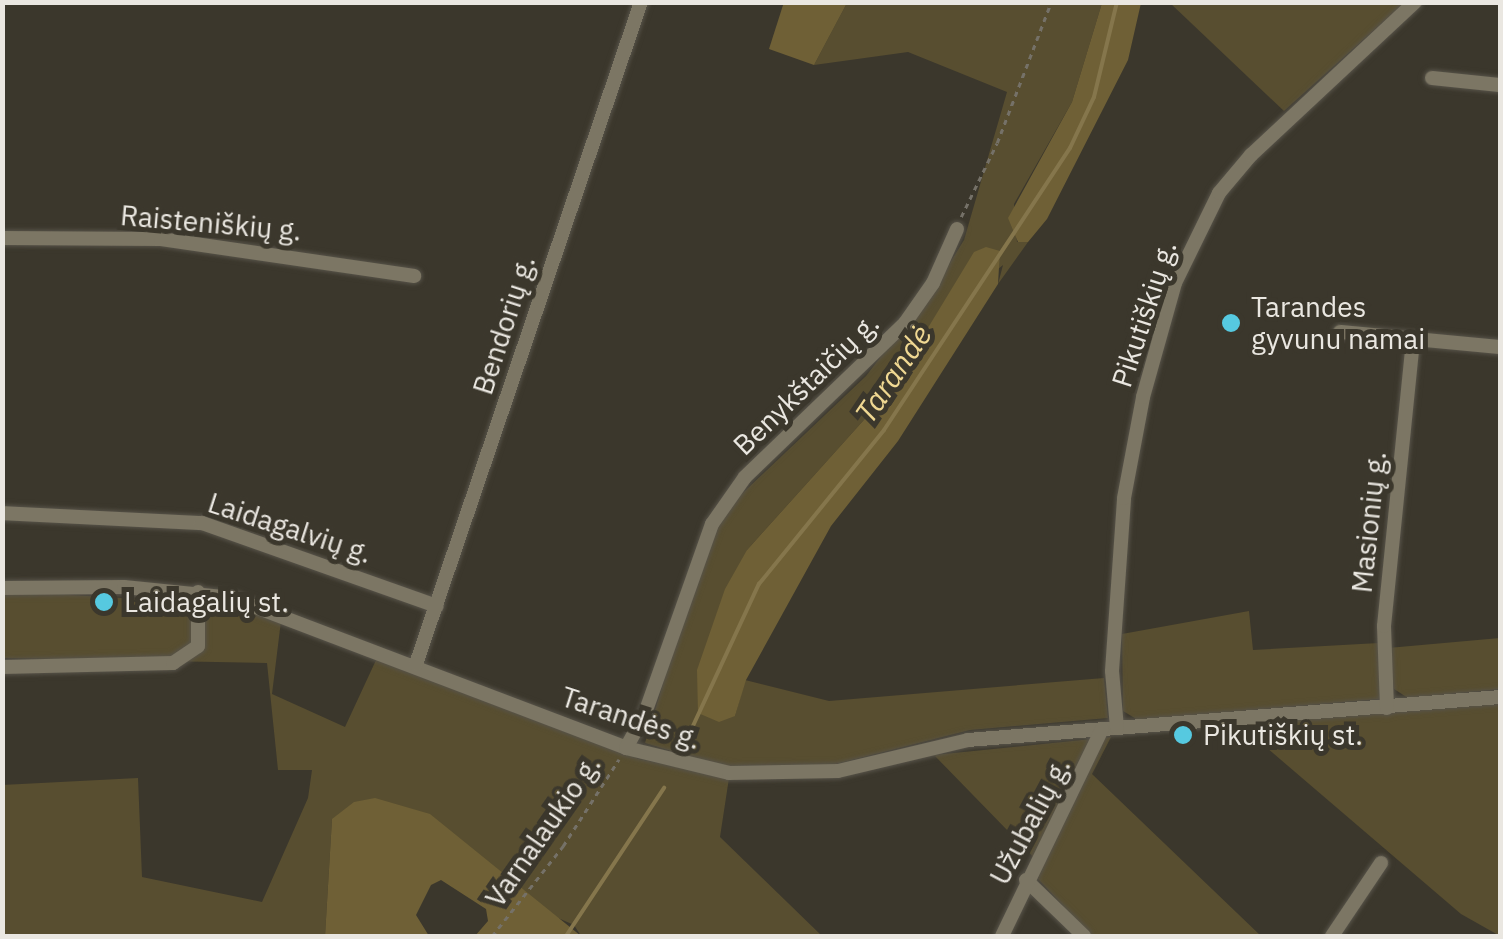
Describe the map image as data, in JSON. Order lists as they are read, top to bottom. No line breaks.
{"streets":{"street":["Raisteniškių g.","Pikutiškių g.","Bendorių g.","Benykštaičių g.","Masionių g.","Laidagalvių g.","Tarandės g.","Užubalių g."],"path":["Varnalaukio g."]},"crossings":[["Pikutiškių g.","Tarandės g."],["Pikutiškių g.","Užubalių g."],["Bendorių g.","Laidagalvių g."],["Bendorių g.","Tarandės g."],["Benykštaičių g.","Tarandės g."],["Benykštaičių g.","Varnalaukio g."],["Masionių g.","Tarandės g."],["Tarandės g.","Užubalių g."],["Tarandės g.","Varnalaukio g."]],"water":["Tarandė"],"places":["Tarandes gyvunu namai","Laidagalių st.","Pikutiškių st."]}
